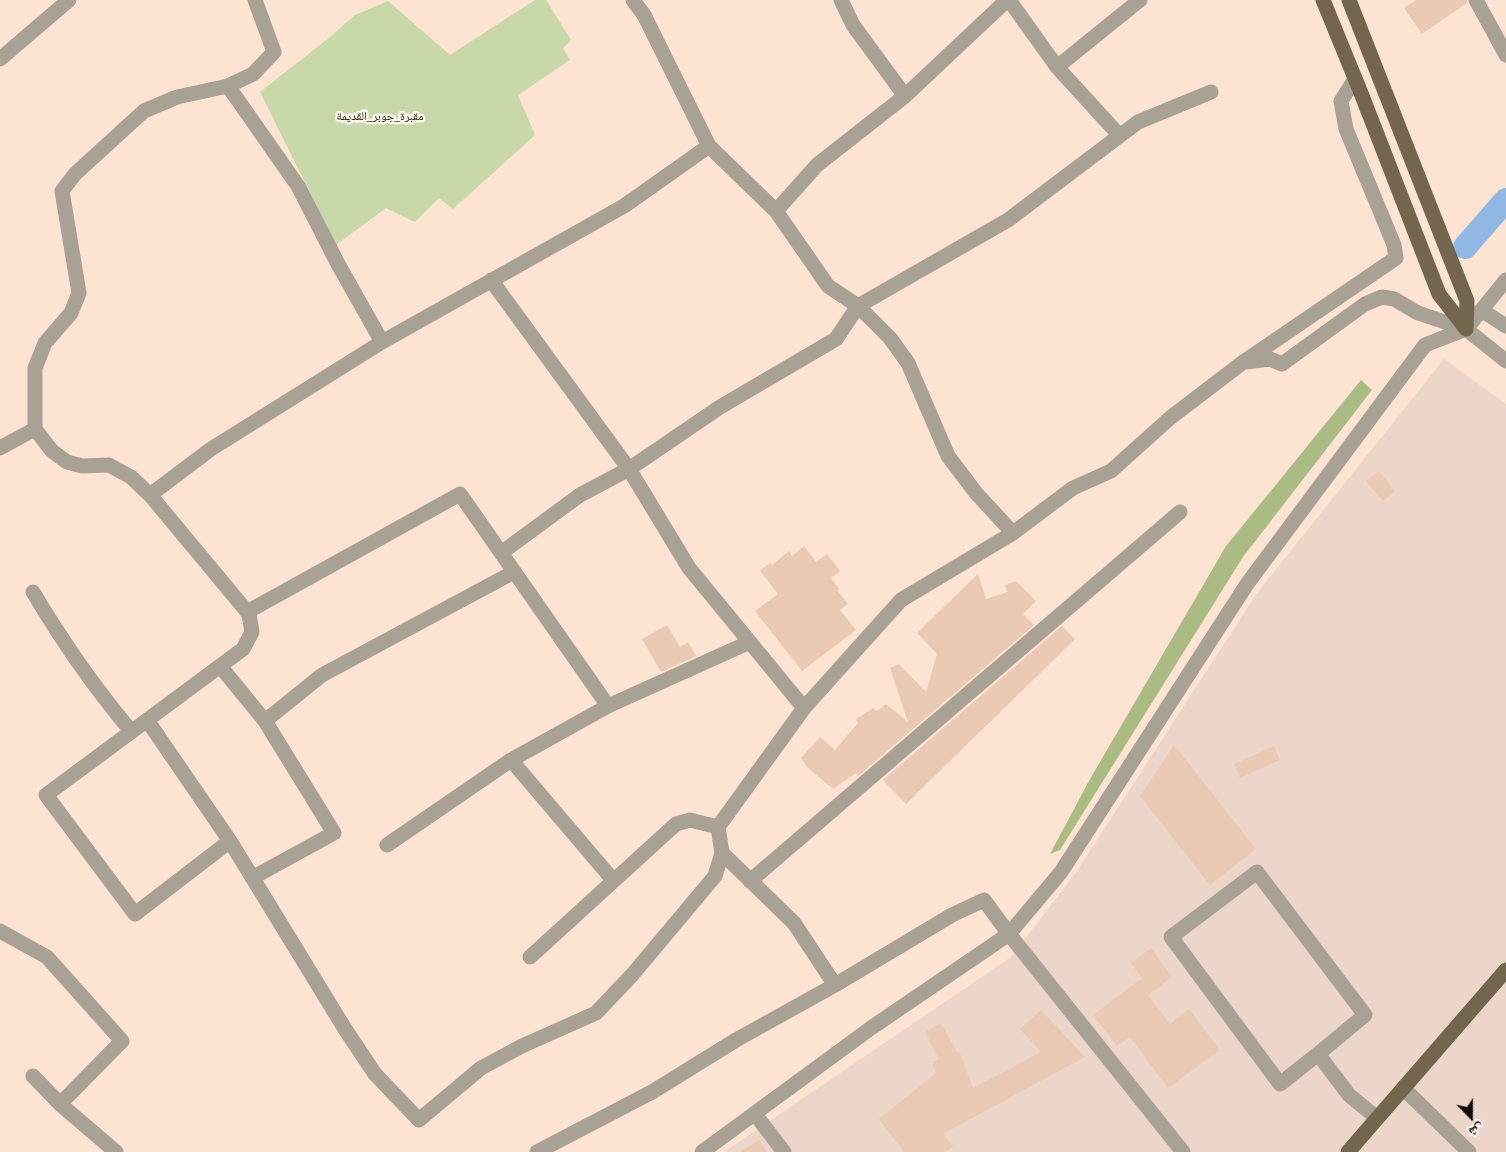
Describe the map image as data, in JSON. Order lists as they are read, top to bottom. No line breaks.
{"parks":["مقبرة_جوبر_القديمة"],"north":"bottom"}
